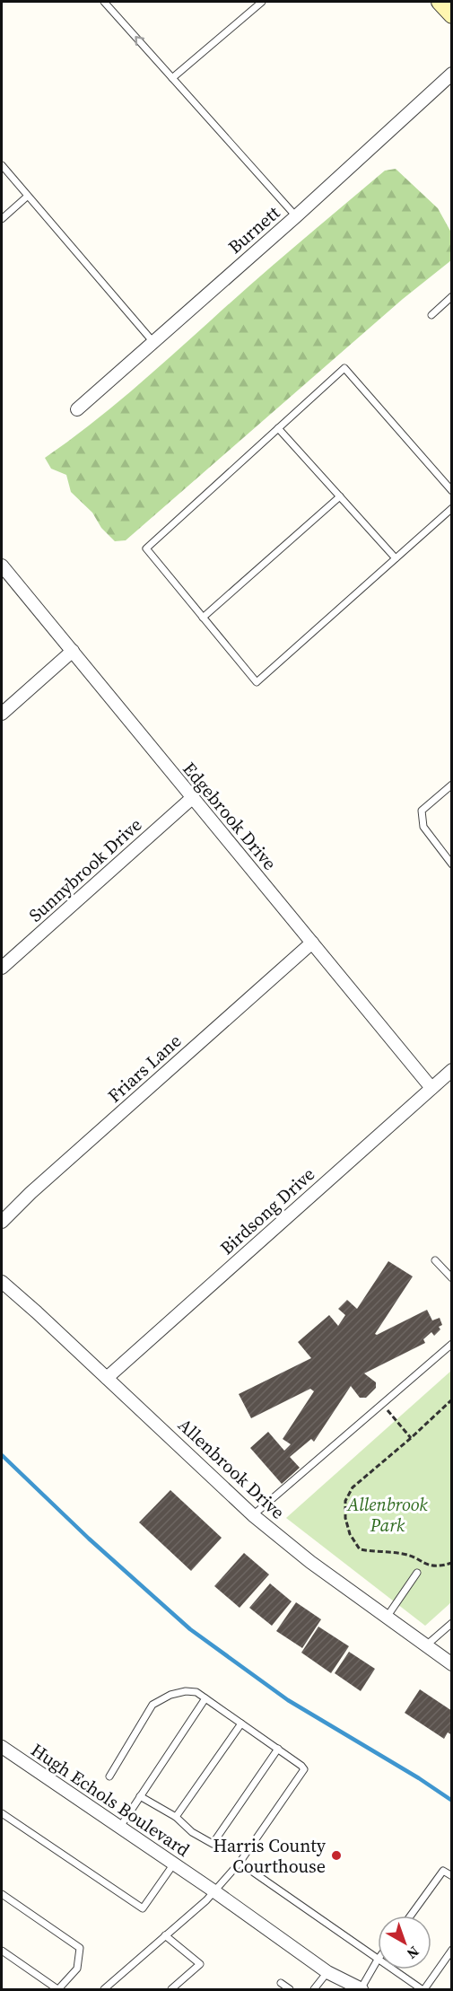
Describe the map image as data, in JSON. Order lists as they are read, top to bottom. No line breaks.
{"streets":{"street":["Burnett","Edgebrook Drive","Sunnybrook Drive","Friars Lane","Birdsong Drive","Allenbrook Drive","Hugh Echols Boulevard"]},"crossings":[["Edgebrook Drive","Sunnybrook Drive"],["Edgebrook Drive","Friars Lane"],["Edgebrook Drive","Birdsong Drive"],["Birdsong Drive","Allenbrook Drive"]],"parks":["Allenbrook Park"],"places":["Harris County Courthouse"],"north":"bottom right"}
